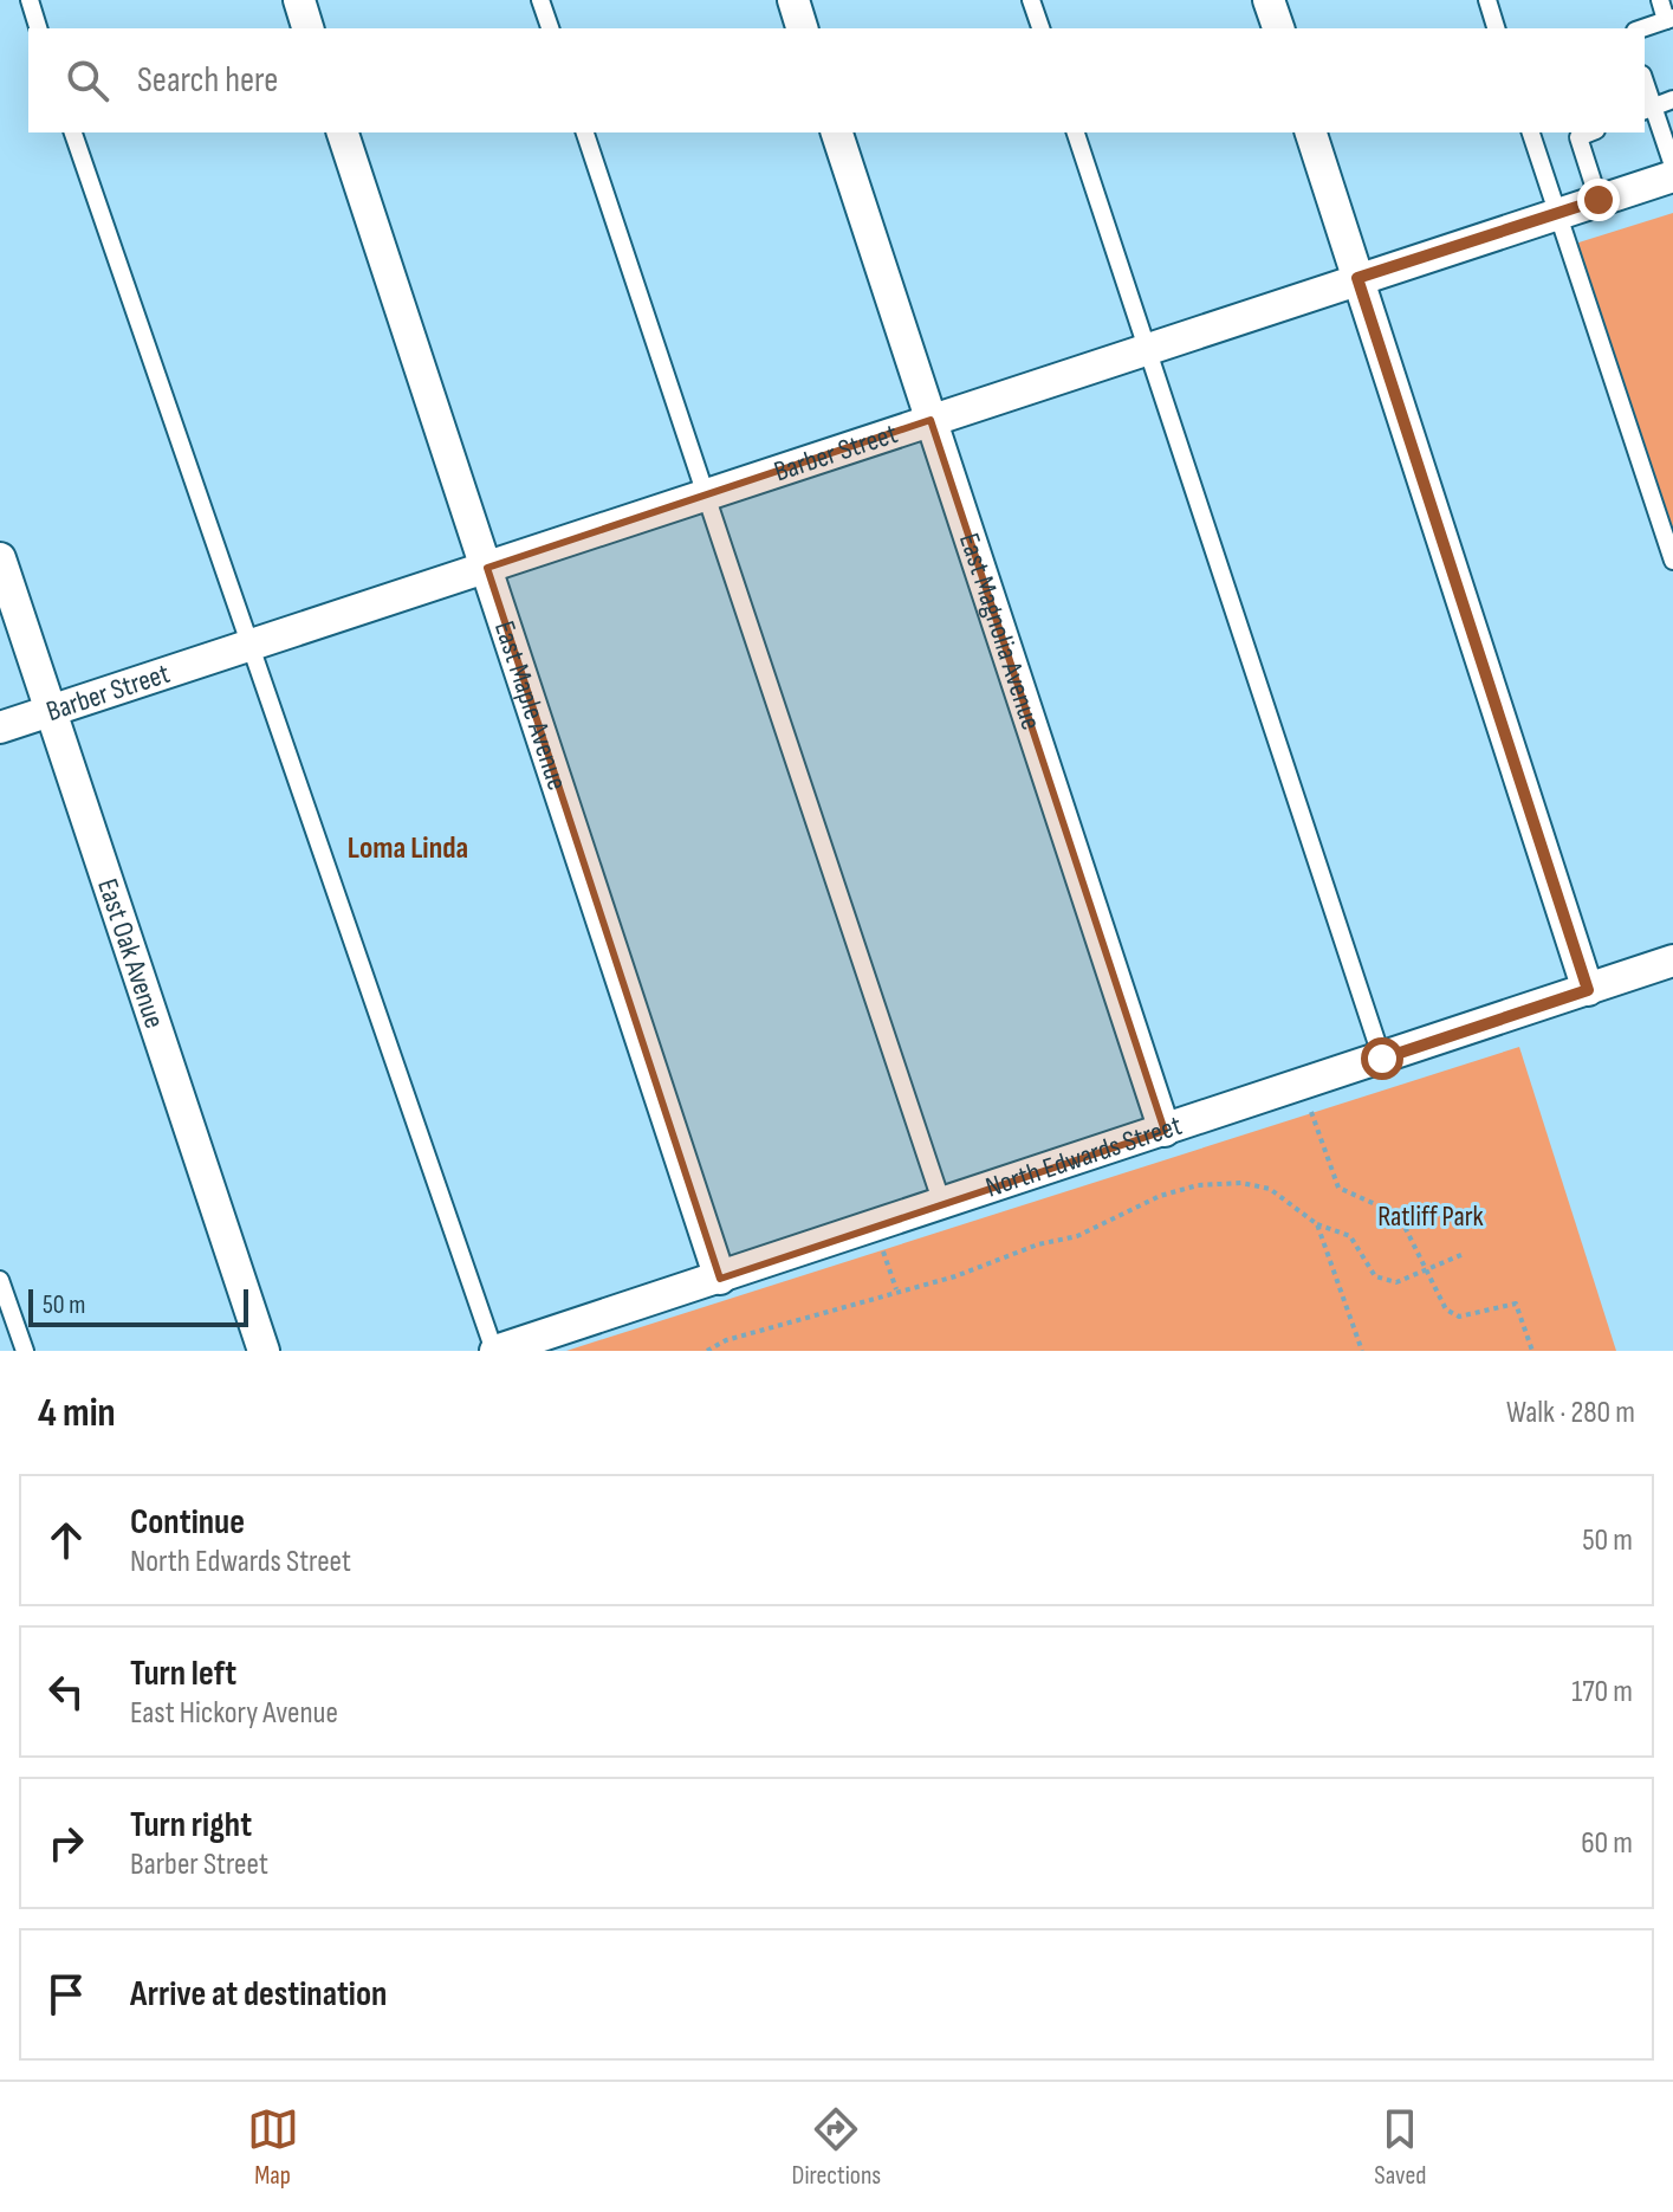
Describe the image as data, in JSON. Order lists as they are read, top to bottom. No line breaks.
{"streets":{"street":["Barber Street","East Magnolia Avenue","East Maple Avenue","East Oak Avenue","North Edwards Street"]},"crossings":[["Barber Street","East Magnolia Avenue"],["Barber Street","East Maple Avenue"],["Barber Street","East Oak Avenue"],["East Magnolia Avenue","North Edwards Street"],["East Maple Avenue","North Edwards Street"]],"districts":["Loma Linda"],"parks":["Ratliff Park"],"scale_bar":"50 m","page":{"search":"Search here","scale":"50 m","heading":["4 min","Walk · 280 m"],"list":[["Continue","North Edwards Street","50 m"],["Turn left","East Hickory Avenue","170 m"],["Turn right","Barber Street","60 m"],"Arrive at destination"],"nav":["Map","Directions","Saved"]}}
